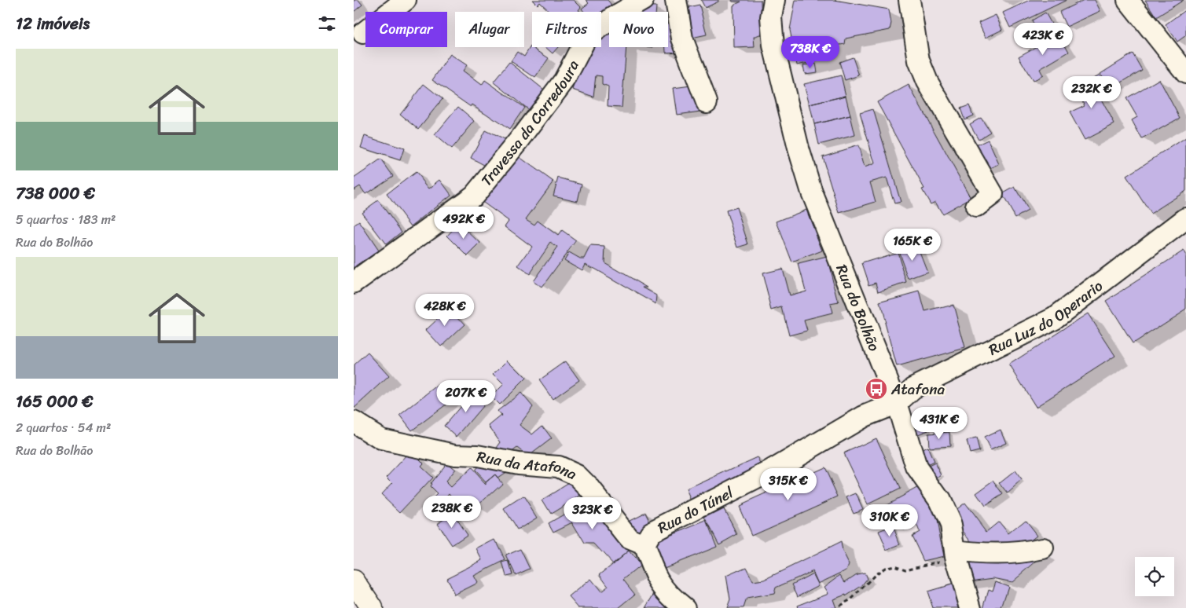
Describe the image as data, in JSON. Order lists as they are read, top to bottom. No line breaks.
{"streets":{"street":["Travessa da Corredoura","Rua do Bolhão","Rua Luz do Operario","Rua da Atafona","Rua do Túnel"]},"crossings":[["Rua do Bolhão","Rua Luz do Operario"],["Rua do Bolhão","Rua do Túnel"],["Rua Luz do Operario","Rua do Túnel"],["Rua da Atafona","Rua do Túnel"]],"places":{"bus stop":["Atafona"]},"page":{"heading":"12 imóveis","chip":["Comprar","Alugar","Filtros","Novo"],"price":["423K €","738K €","232K €","492K €","165K €","428K €","207K €","431K €","315K €","238K €","323K €","310K €"],"list":[{"name":"738 000 €","note":"5 quartos · 183 m² · Rua do Bolhão"},{"name":"165 000 €","note":"2 quartos · 54 m² · Rua do Bolhão"}]}}
